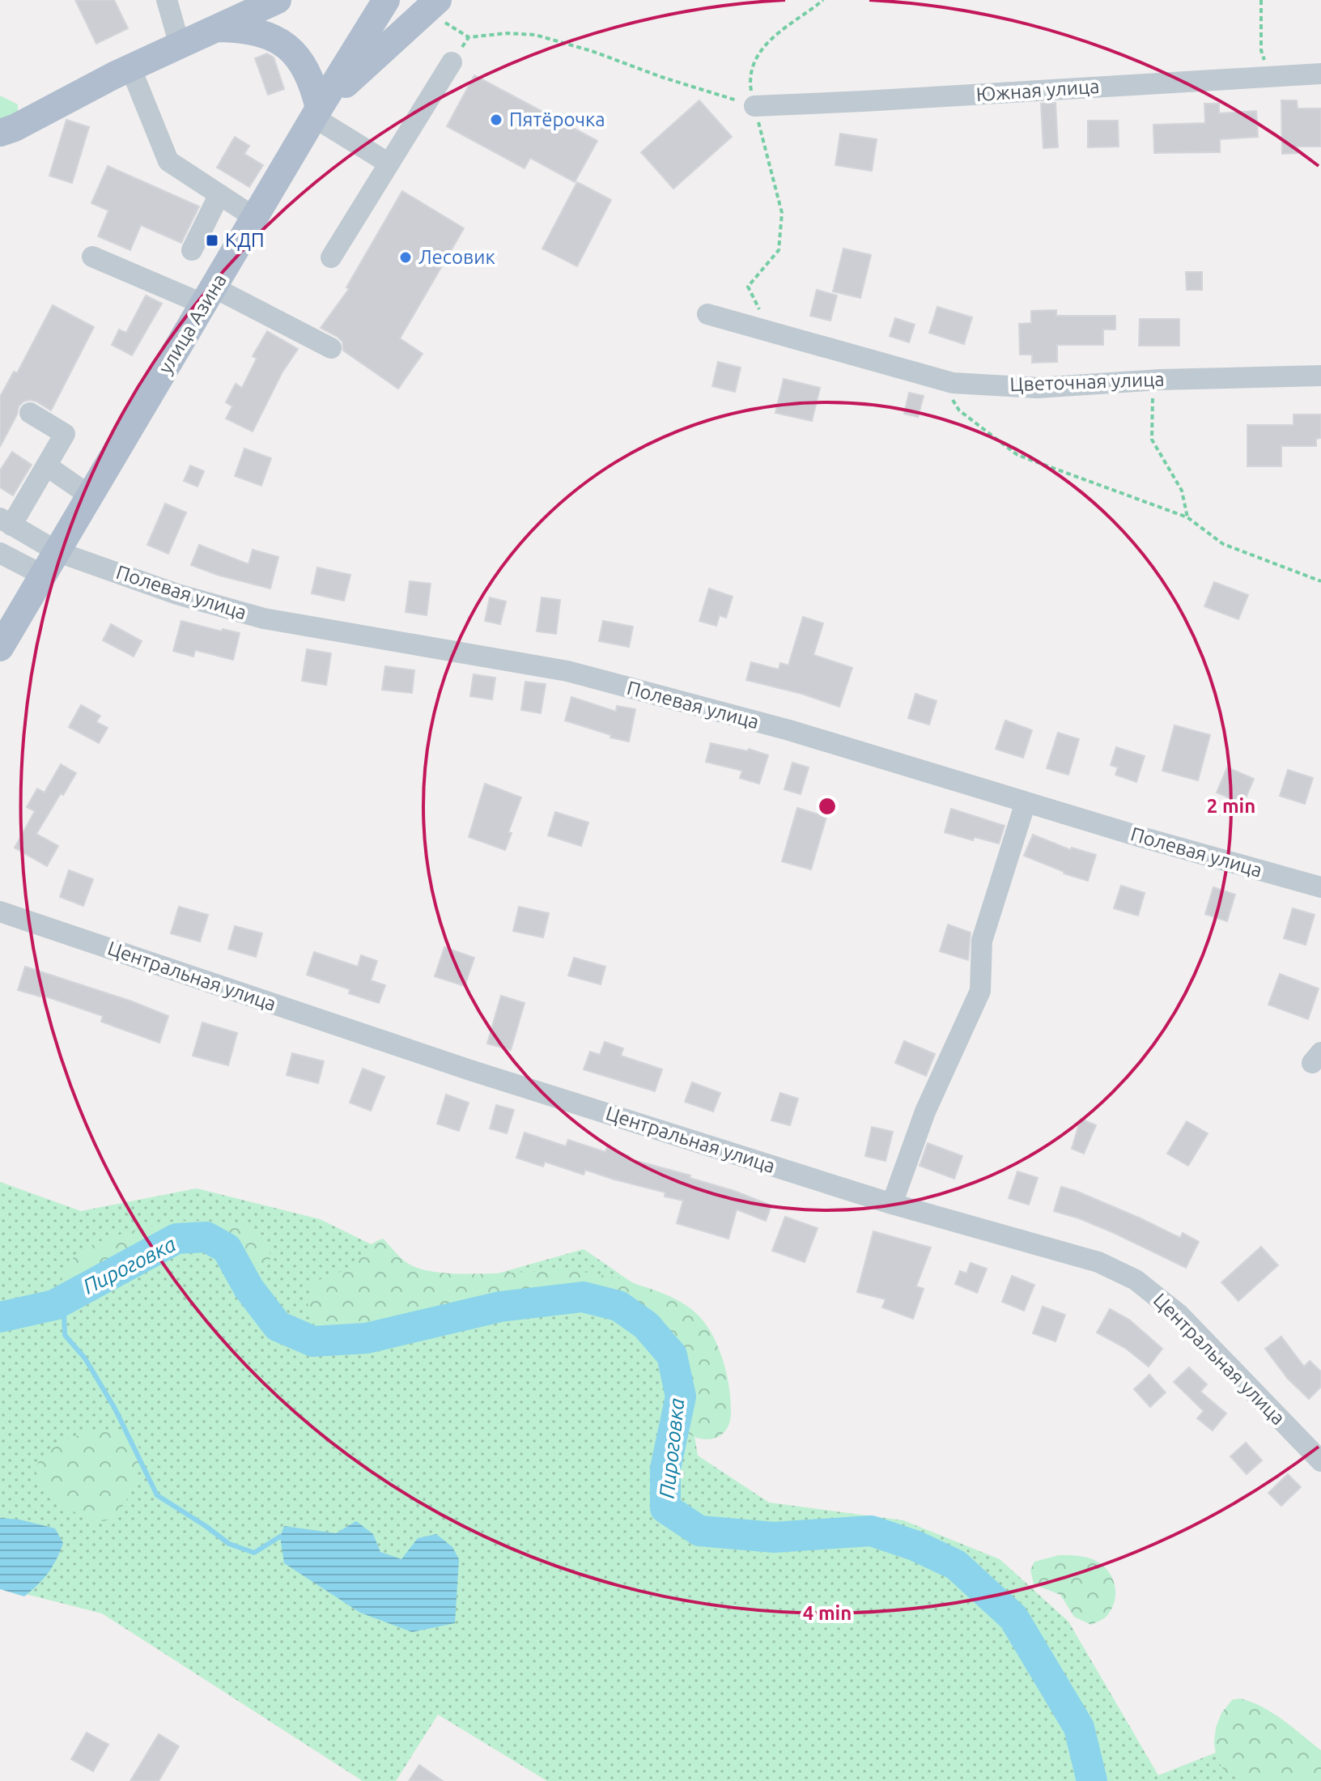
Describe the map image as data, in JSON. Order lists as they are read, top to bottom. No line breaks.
{"streets":{"main road":["улица Азина"],"street":["Южная улица","Цветочная улица","Полевая улица","Центральная улица"]},"crossings":[["улица Азина","Полевая улица"]],"water":["Пироговка"],"places":{"other":["Пятёрочка","Лесовик"],"transit":["КДП"]},"rings":["2 min","4 min"]}
